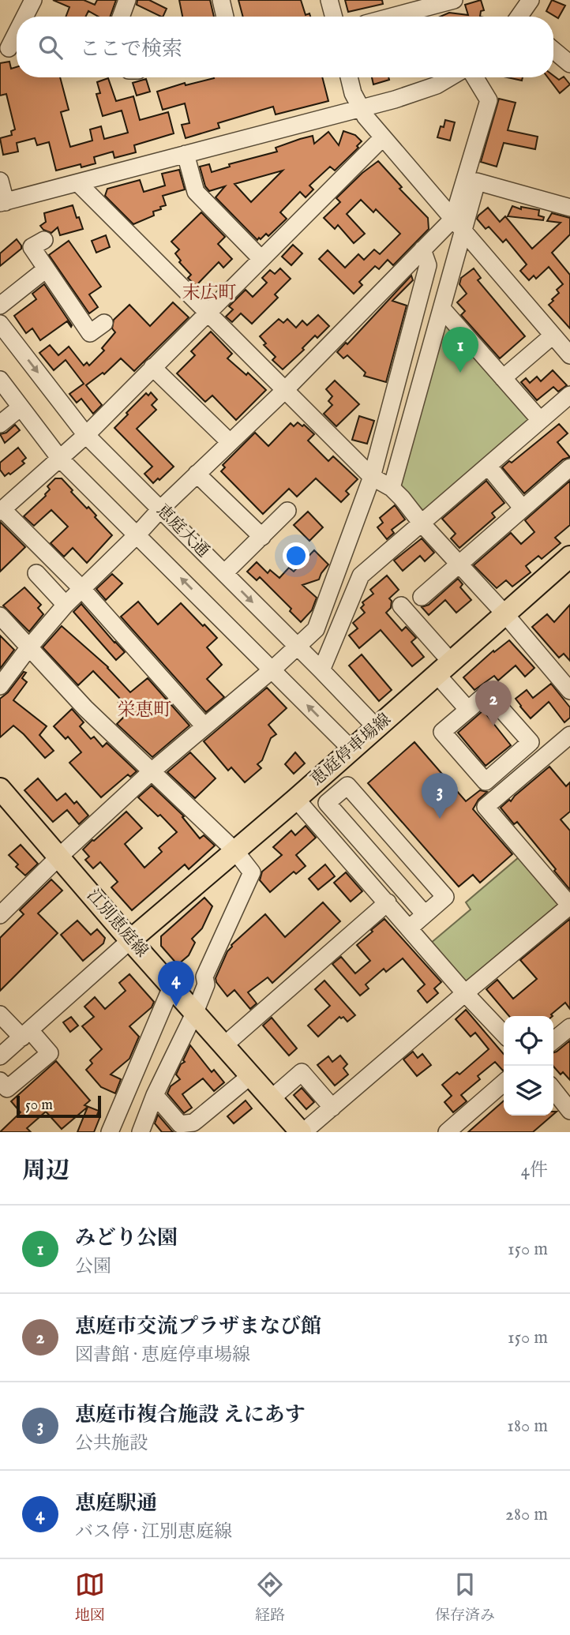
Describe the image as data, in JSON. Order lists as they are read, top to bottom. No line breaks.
{"streets":{"main road":["恵庭停車場線","江別恵庭線"],"street":["恵庭大通"]},"crossings":[["恵庭大通","恵庭停車場線"],["恵庭停車場線","江別恵庭線"]],"districts":["末広町","栄恵町"],"scale_bar":"50 m","page":{"search":"ここで検索","pins":["1","2","3","4"],"scale":"50 m","heading":["周辺","4件"],"list":[{"mark":"1","name":"みどり公園","note":"公園","value":"150 m"},{"mark":"2","name":"恵庭市交流プラザまなび館","note":"図書館 · 恵庭停車場線","value":"150 m"},{"mark":"3","name":"恵庭市複合施設 えにあす","note":"公共施設","value":"180 m"},{"mark":"4","name":"恵庭駅通","note":"バス停 · 江別恵庭線","value":"280 m"}],"nav":["地図","経路","保存済み"]}}
